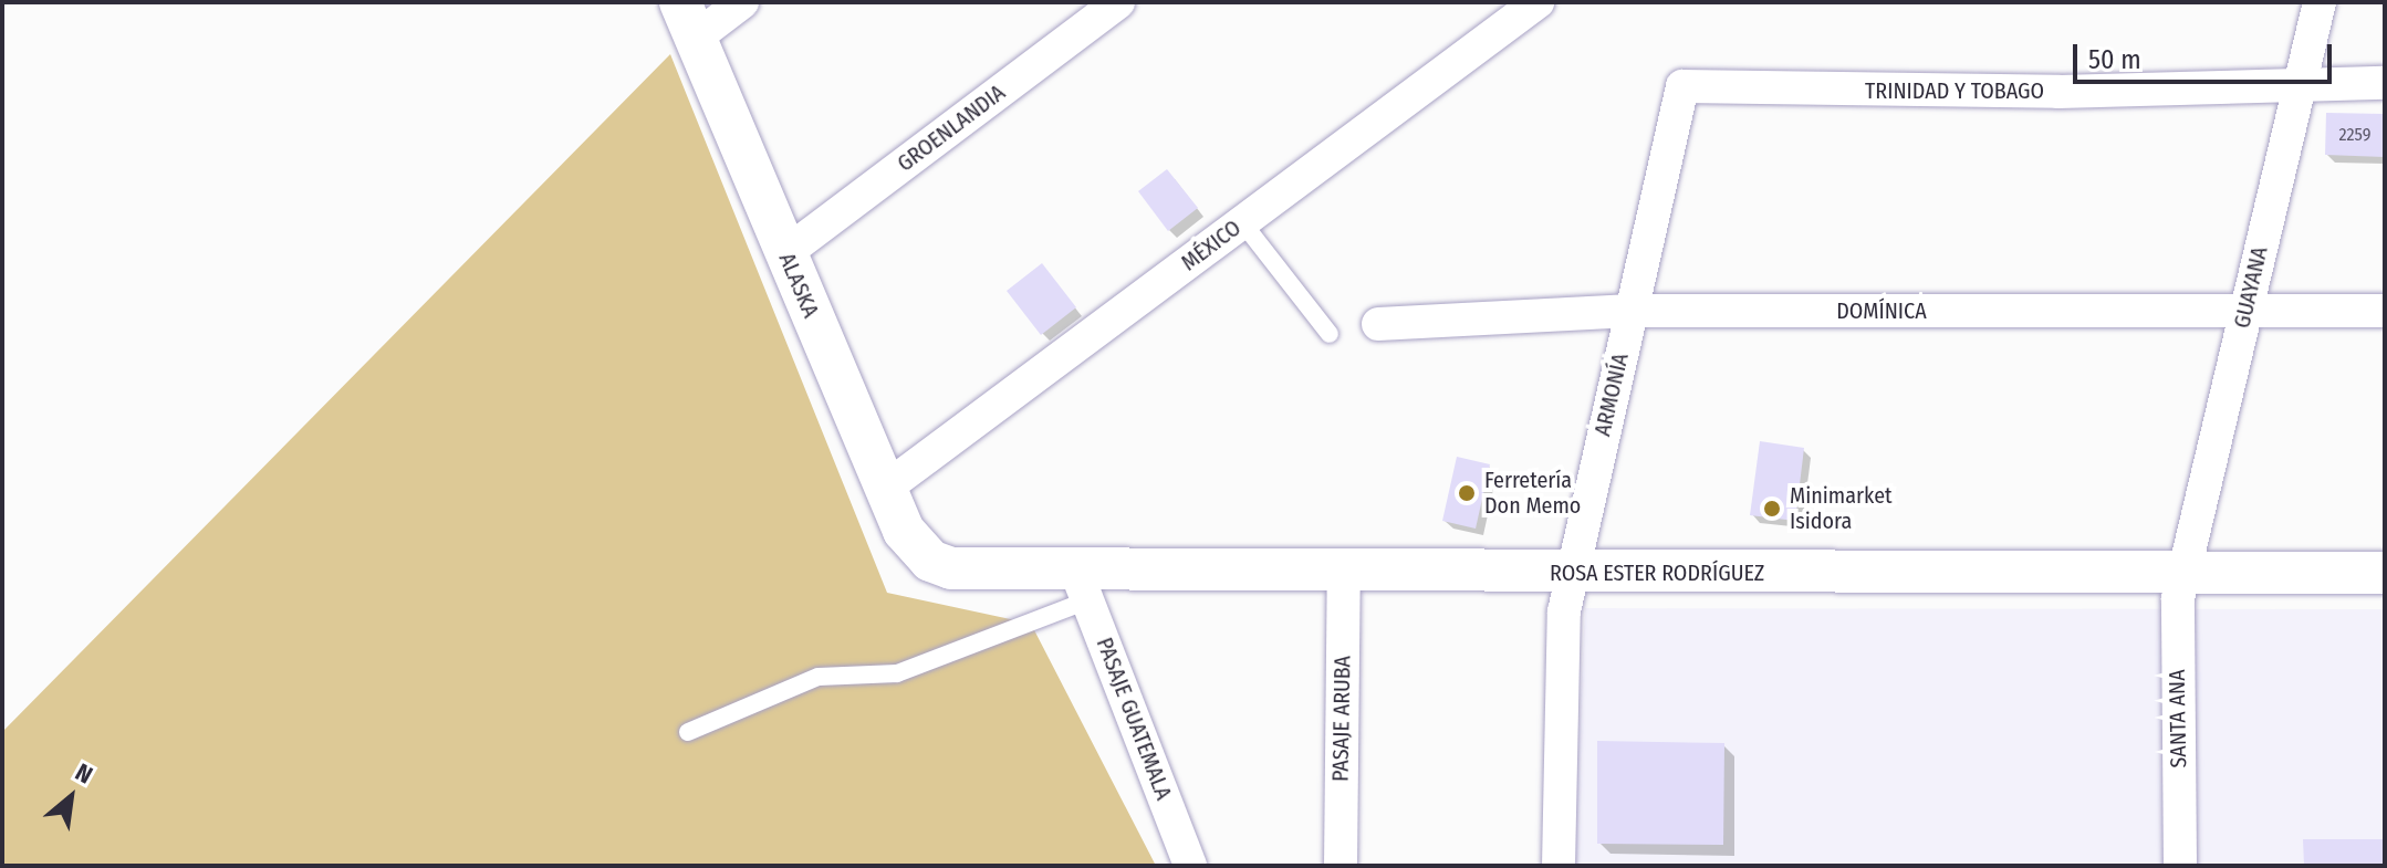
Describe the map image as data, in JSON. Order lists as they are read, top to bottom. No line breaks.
{"streets":{"street":["TRINIDAD Y TOBAGO","GROENLANDIA","MÉXICO","ALASKA","GUAYANA","DOMÍNICA","ARMONÍA","ROSA ESTER RODRÍGUEZ","PASAJE GUATEMALA","PASAJE ARUBA","SANTA ANA"]},"crossings":[["TRINIDAD Y TOBAGO","GUAYANA"],["TRINIDAD Y TOBAGO","ARMONÍA"],["GROENLANDIA","ALASKA"],["MÉXICO","ALASKA"],["ALASKA","ROSA ESTER RODRÍGUEZ"],["GUAYANA","DOMÍNICA"],["GUAYANA","ROSA ESTER RODRÍGUEZ"],["GUAYANA","SANTA ANA"],["DOMÍNICA","ARMONÍA"],["ARMONÍA","ROSA ESTER RODRÍGUEZ"],["ROSA ESTER RODRÍGUEZ","PASAJE GUATEMALA"],["ROSA ESTER RODRÍGUEZ","PASAJE ARUBA"],["ROSA ESTER RODRÍGUEZ","SANTA ANA"]],"places":["Ferretería Don Memo","Minimarket Isidora"],"house_numbers":["2259"],"scale_bar":"50 m","north":"top right"}
